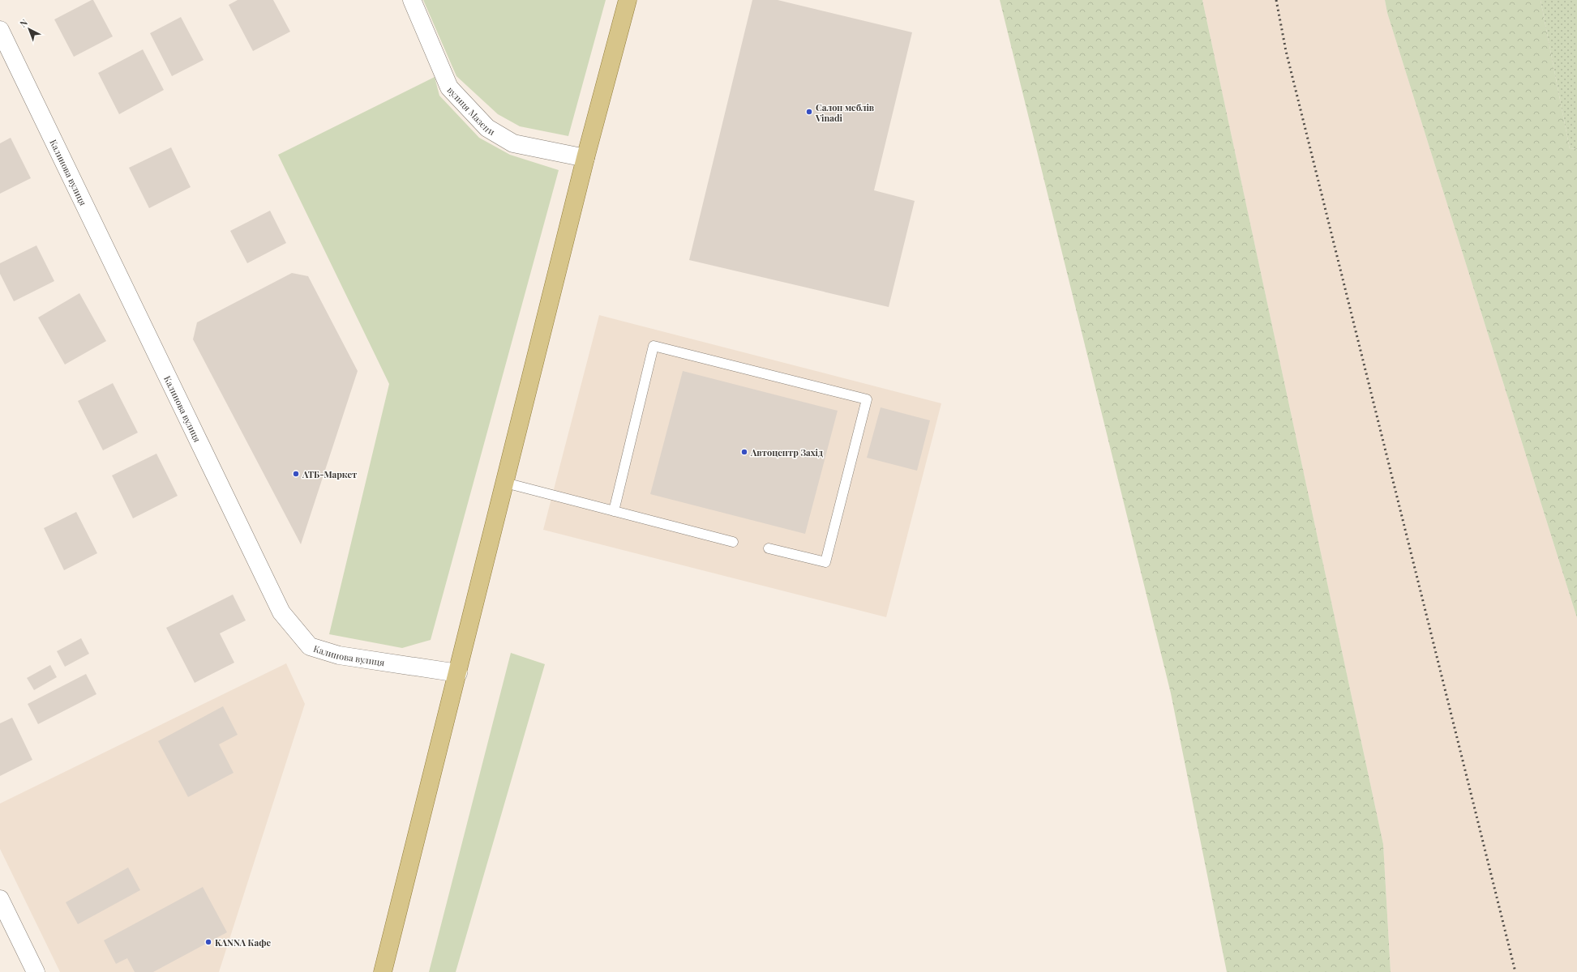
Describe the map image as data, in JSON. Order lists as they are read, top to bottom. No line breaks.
{"streets":{"street":["вулиця Мазепи","Калинова вулиця"]},"places":["Салон меблів Vinadi","Автоцентр Захід","АТБ-Маркет","KANNA Кафе"],"north":"top left"}
